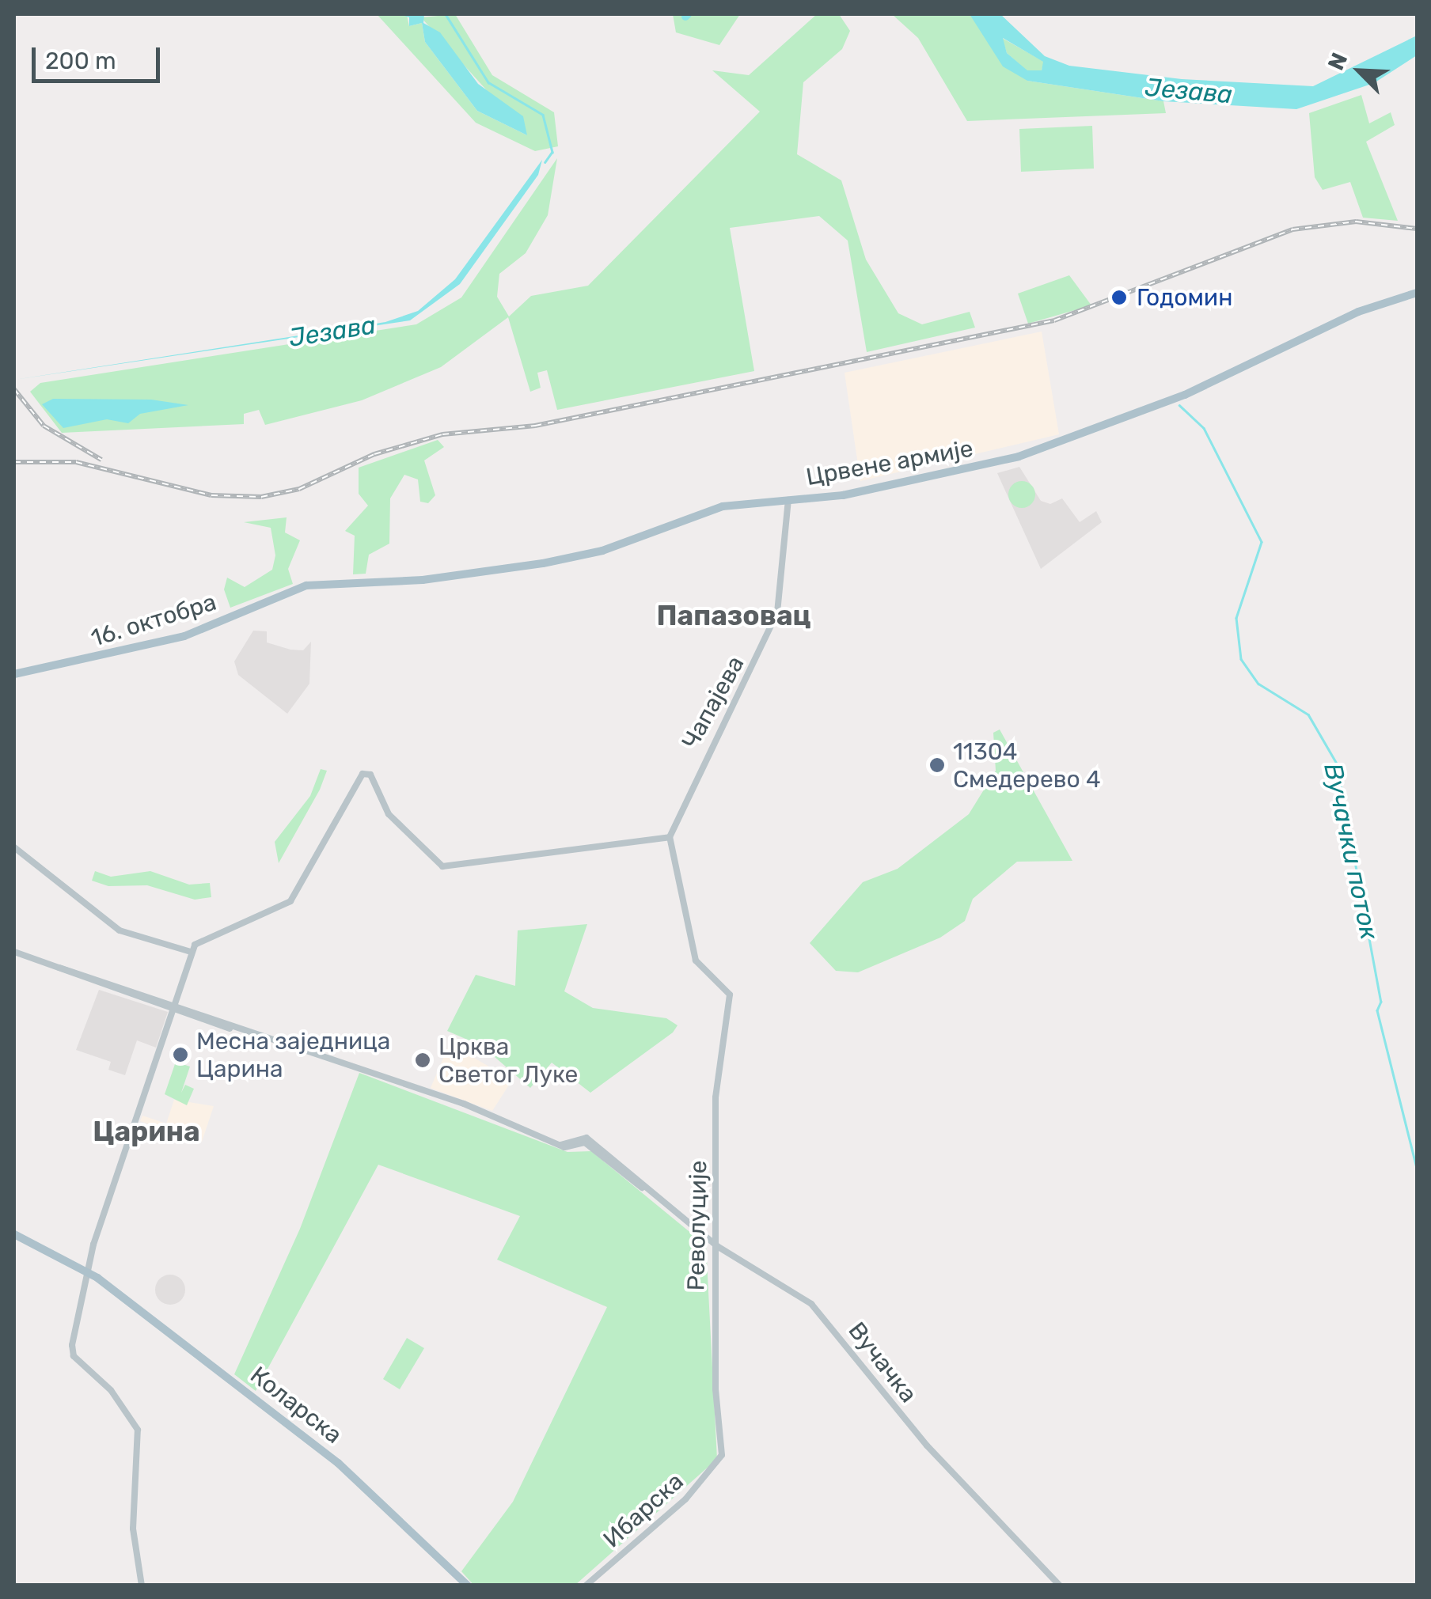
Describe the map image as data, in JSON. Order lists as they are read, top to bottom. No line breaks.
{"streets":{"main road":["Црвене армије","16. октобра","Коларска"],"street":["Чапајева","Револуције","Вучачка","Ибарска"]},"crossings":[["Црвене армије","16. октобра"],["Црвене армије","Чапајева"],["Чапајева","Револуције"],["Револуције","Вучачка"],["Револуције","Ибарска"]],"districts":["Папазовац","Царина"],"water":["Језава","Вучачки поток"],"places":["Годомин","11304 Смедерево 4","Месна заједница Царина","Црква Светог Луке"],"scale_bar":"200 m","north":"top left"}
